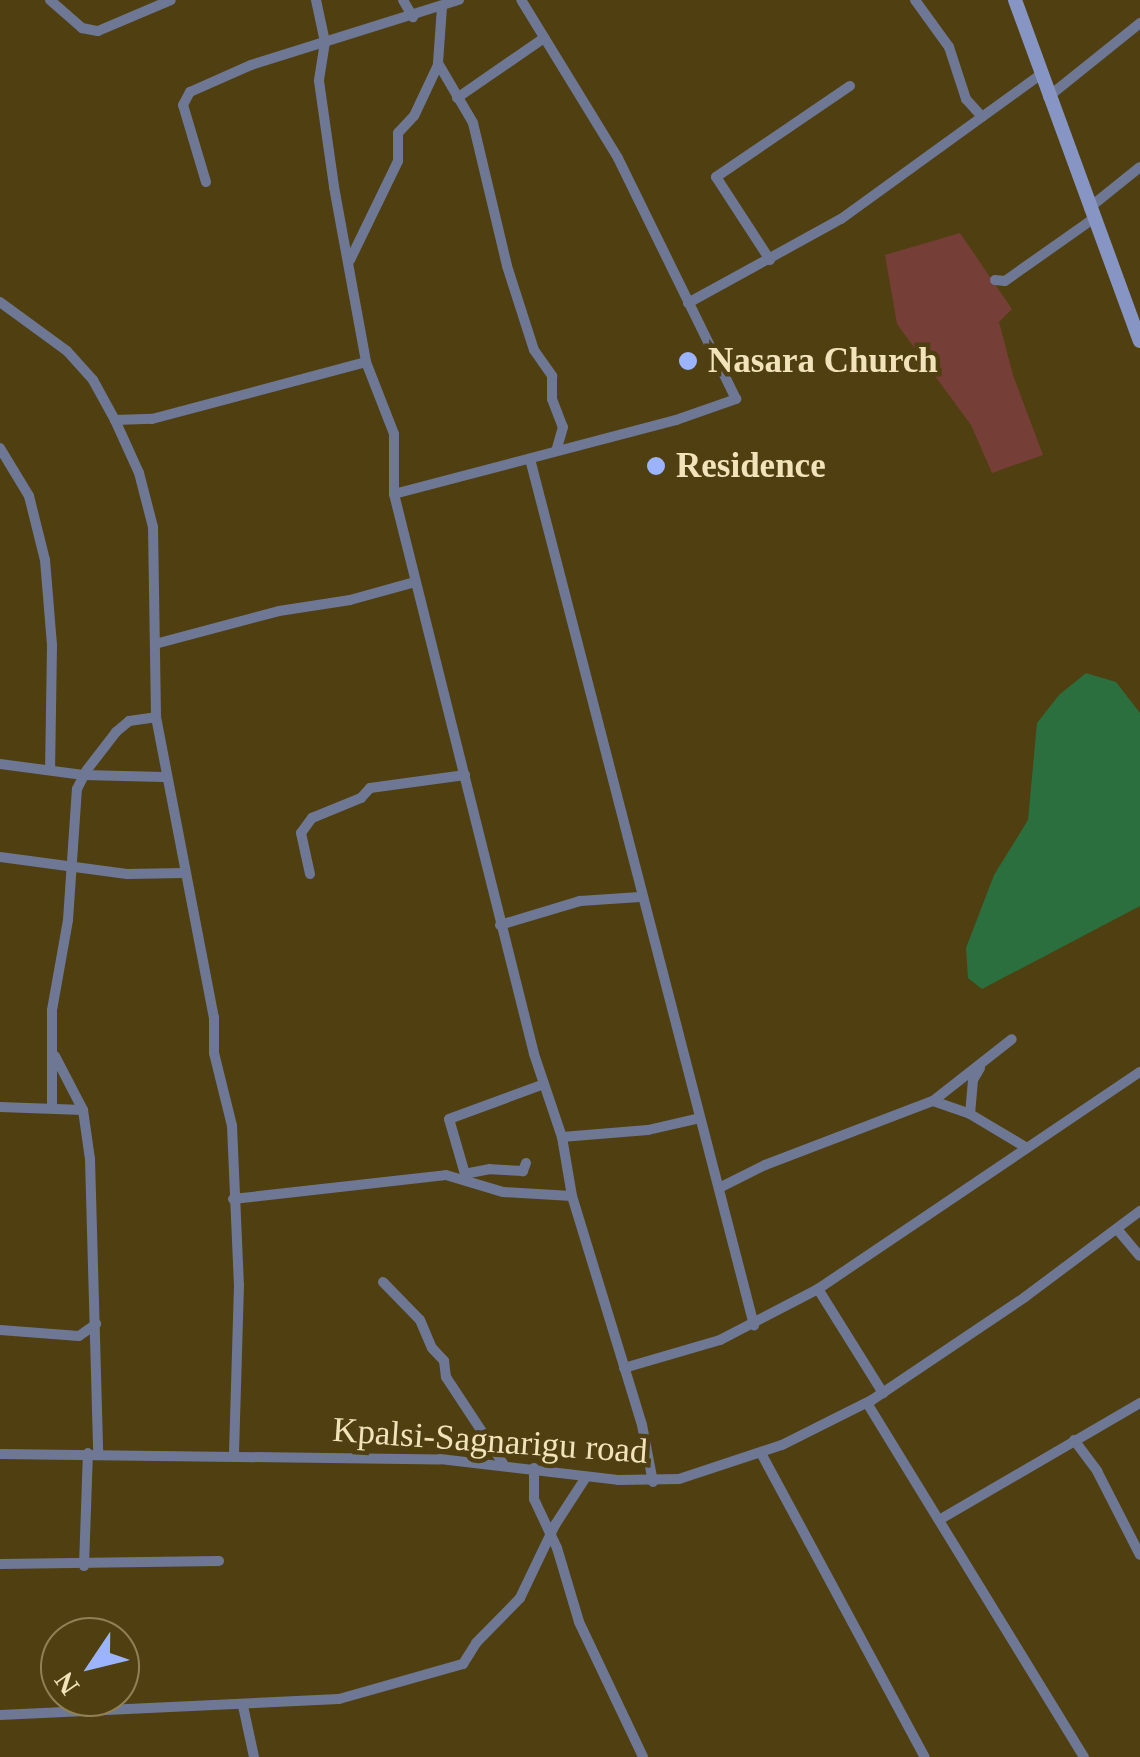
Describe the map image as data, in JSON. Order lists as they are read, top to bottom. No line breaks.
{"streets":{"street":["Kpalsi-Sagnarigu road"]},"places":["Nasara Church","Residence"],"north":"bottom left"}
